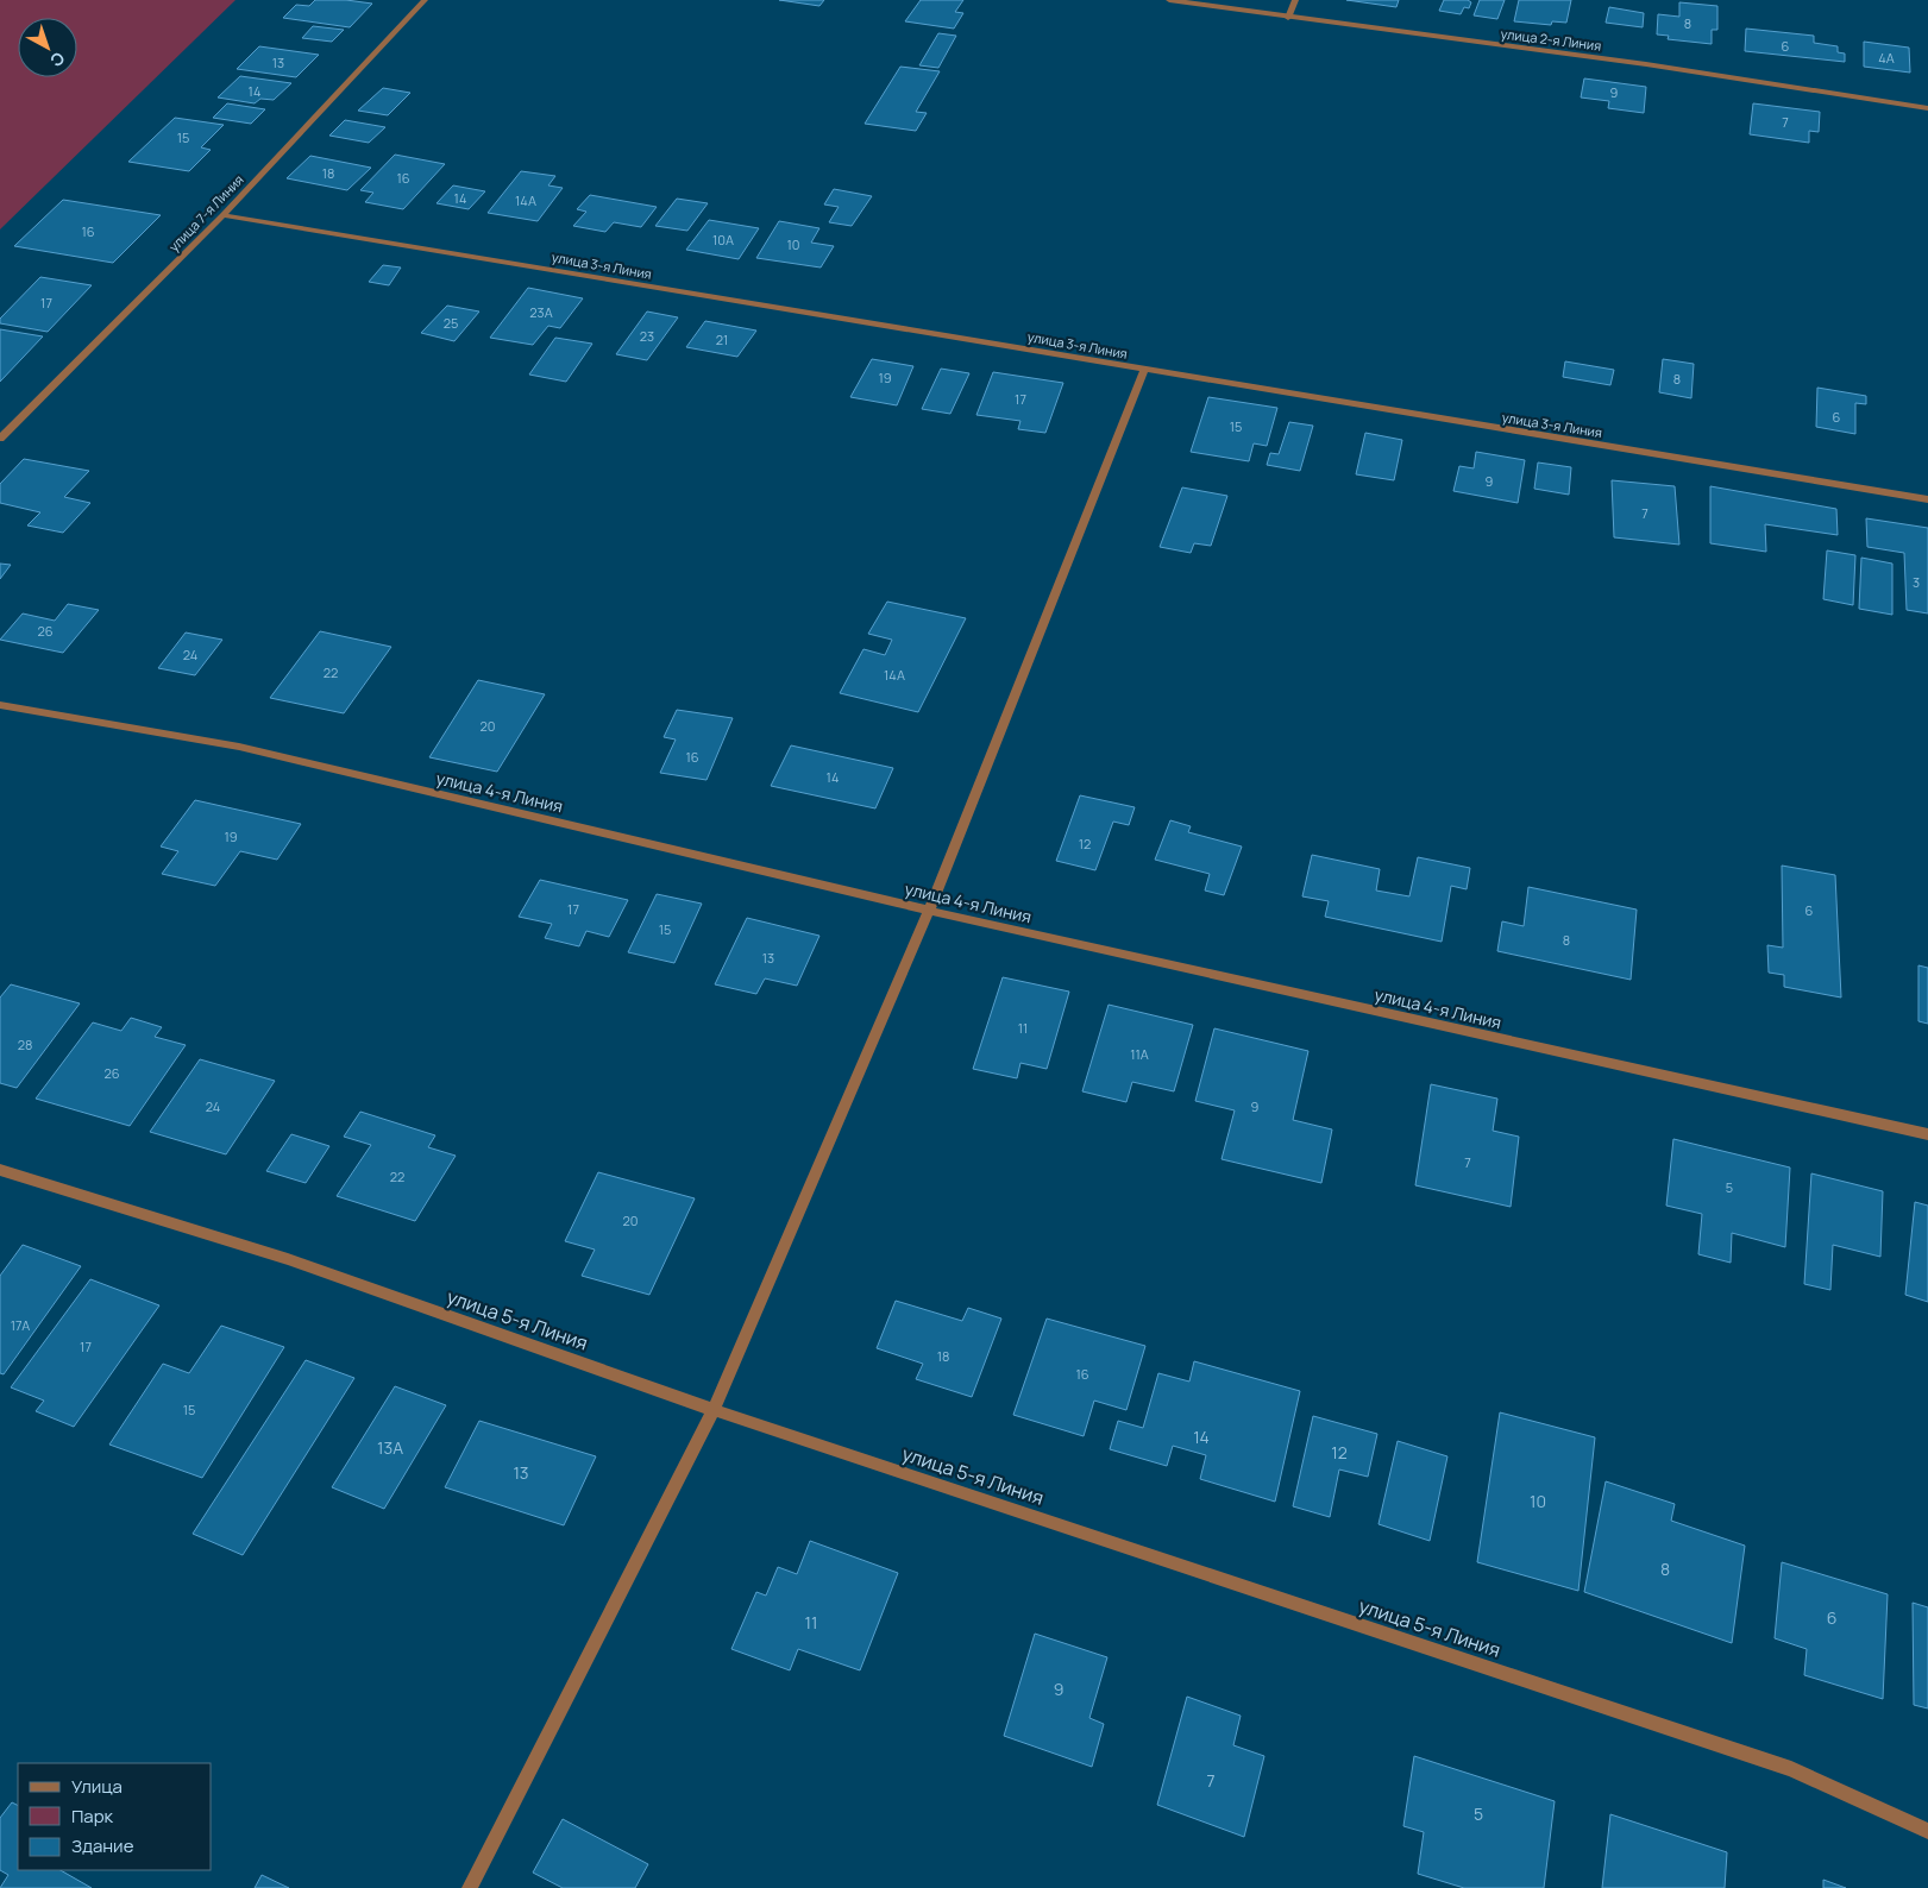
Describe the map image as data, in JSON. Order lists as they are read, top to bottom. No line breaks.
{"streets":{"street":["улица 2-я Линия","улица 7-я Линия","улица 3-я Линия","улица 4-я Линия","улица 5-я Линия"]},"crossings":[["улица 7-я Линия","улица 3-я Линия"]],"house_numbers":["8","6","4А","13","14","9","7","15","18","16","14","14А","16","10А","10","17","23А","25","23","21","19","8","17","6","15","9","7","3","26","24","22","14А","20","16","14","19","12","17","6","15","8","13","11","28","11А","26","24","9","7","22","5","20","17A","17","18","16","15","14","13A","12","13","10","8","6","11","9","7","5"],"legend":["Улица","Парк","Здание"],"north":"bottom right"}
